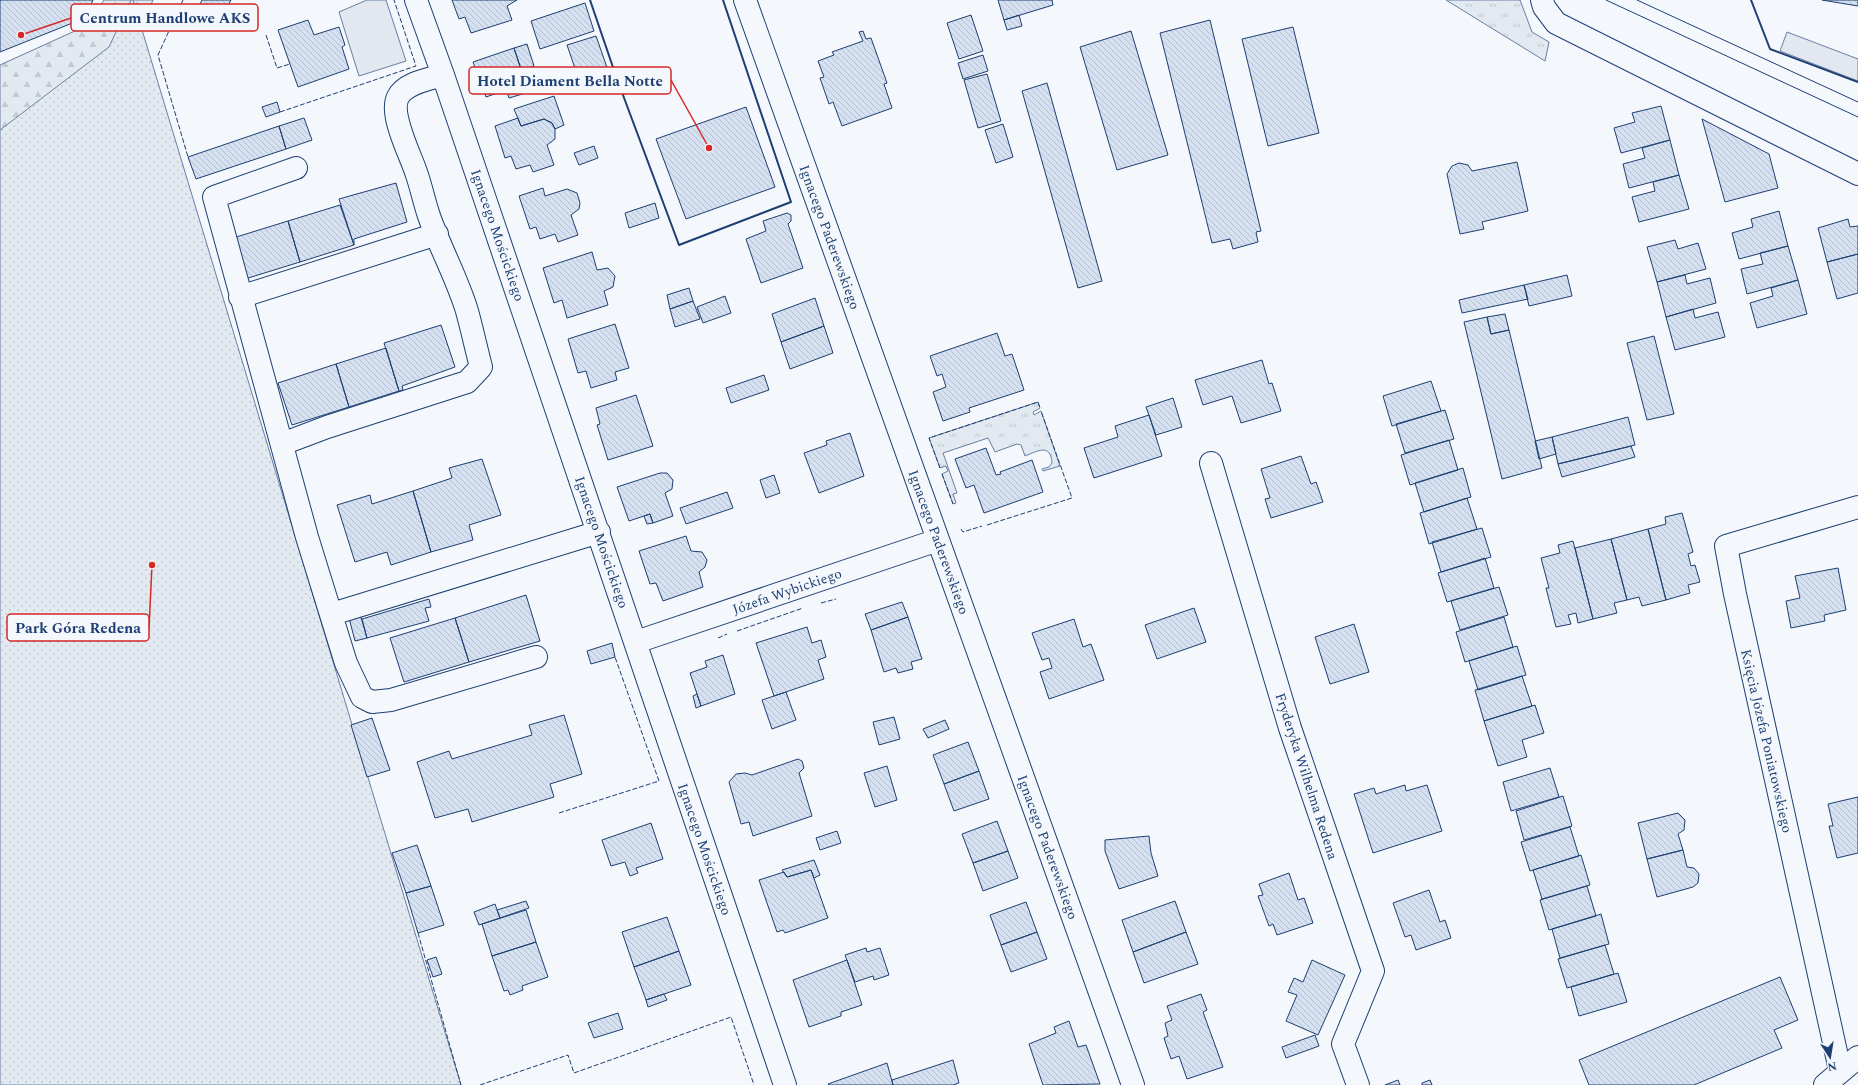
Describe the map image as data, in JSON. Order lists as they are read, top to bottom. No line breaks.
{"streets":{"street":["Ignacego Mościckiego","Ignacego Paderewskiego","Józefa Wybickiego","Księcia Józefa Poniatowskiego","Fryderyka Wilhelma Redena"]},"crossings":[["Ignacego Mościckiego","Józefa Wybickiego"],["Ignacego Paderewskiego","Józefa Wybickiego"]],"places":["Centrum Handlowe AKS","Hotel Diament Bella Notte","Park Góra Redena"],"north":"bottom"}
